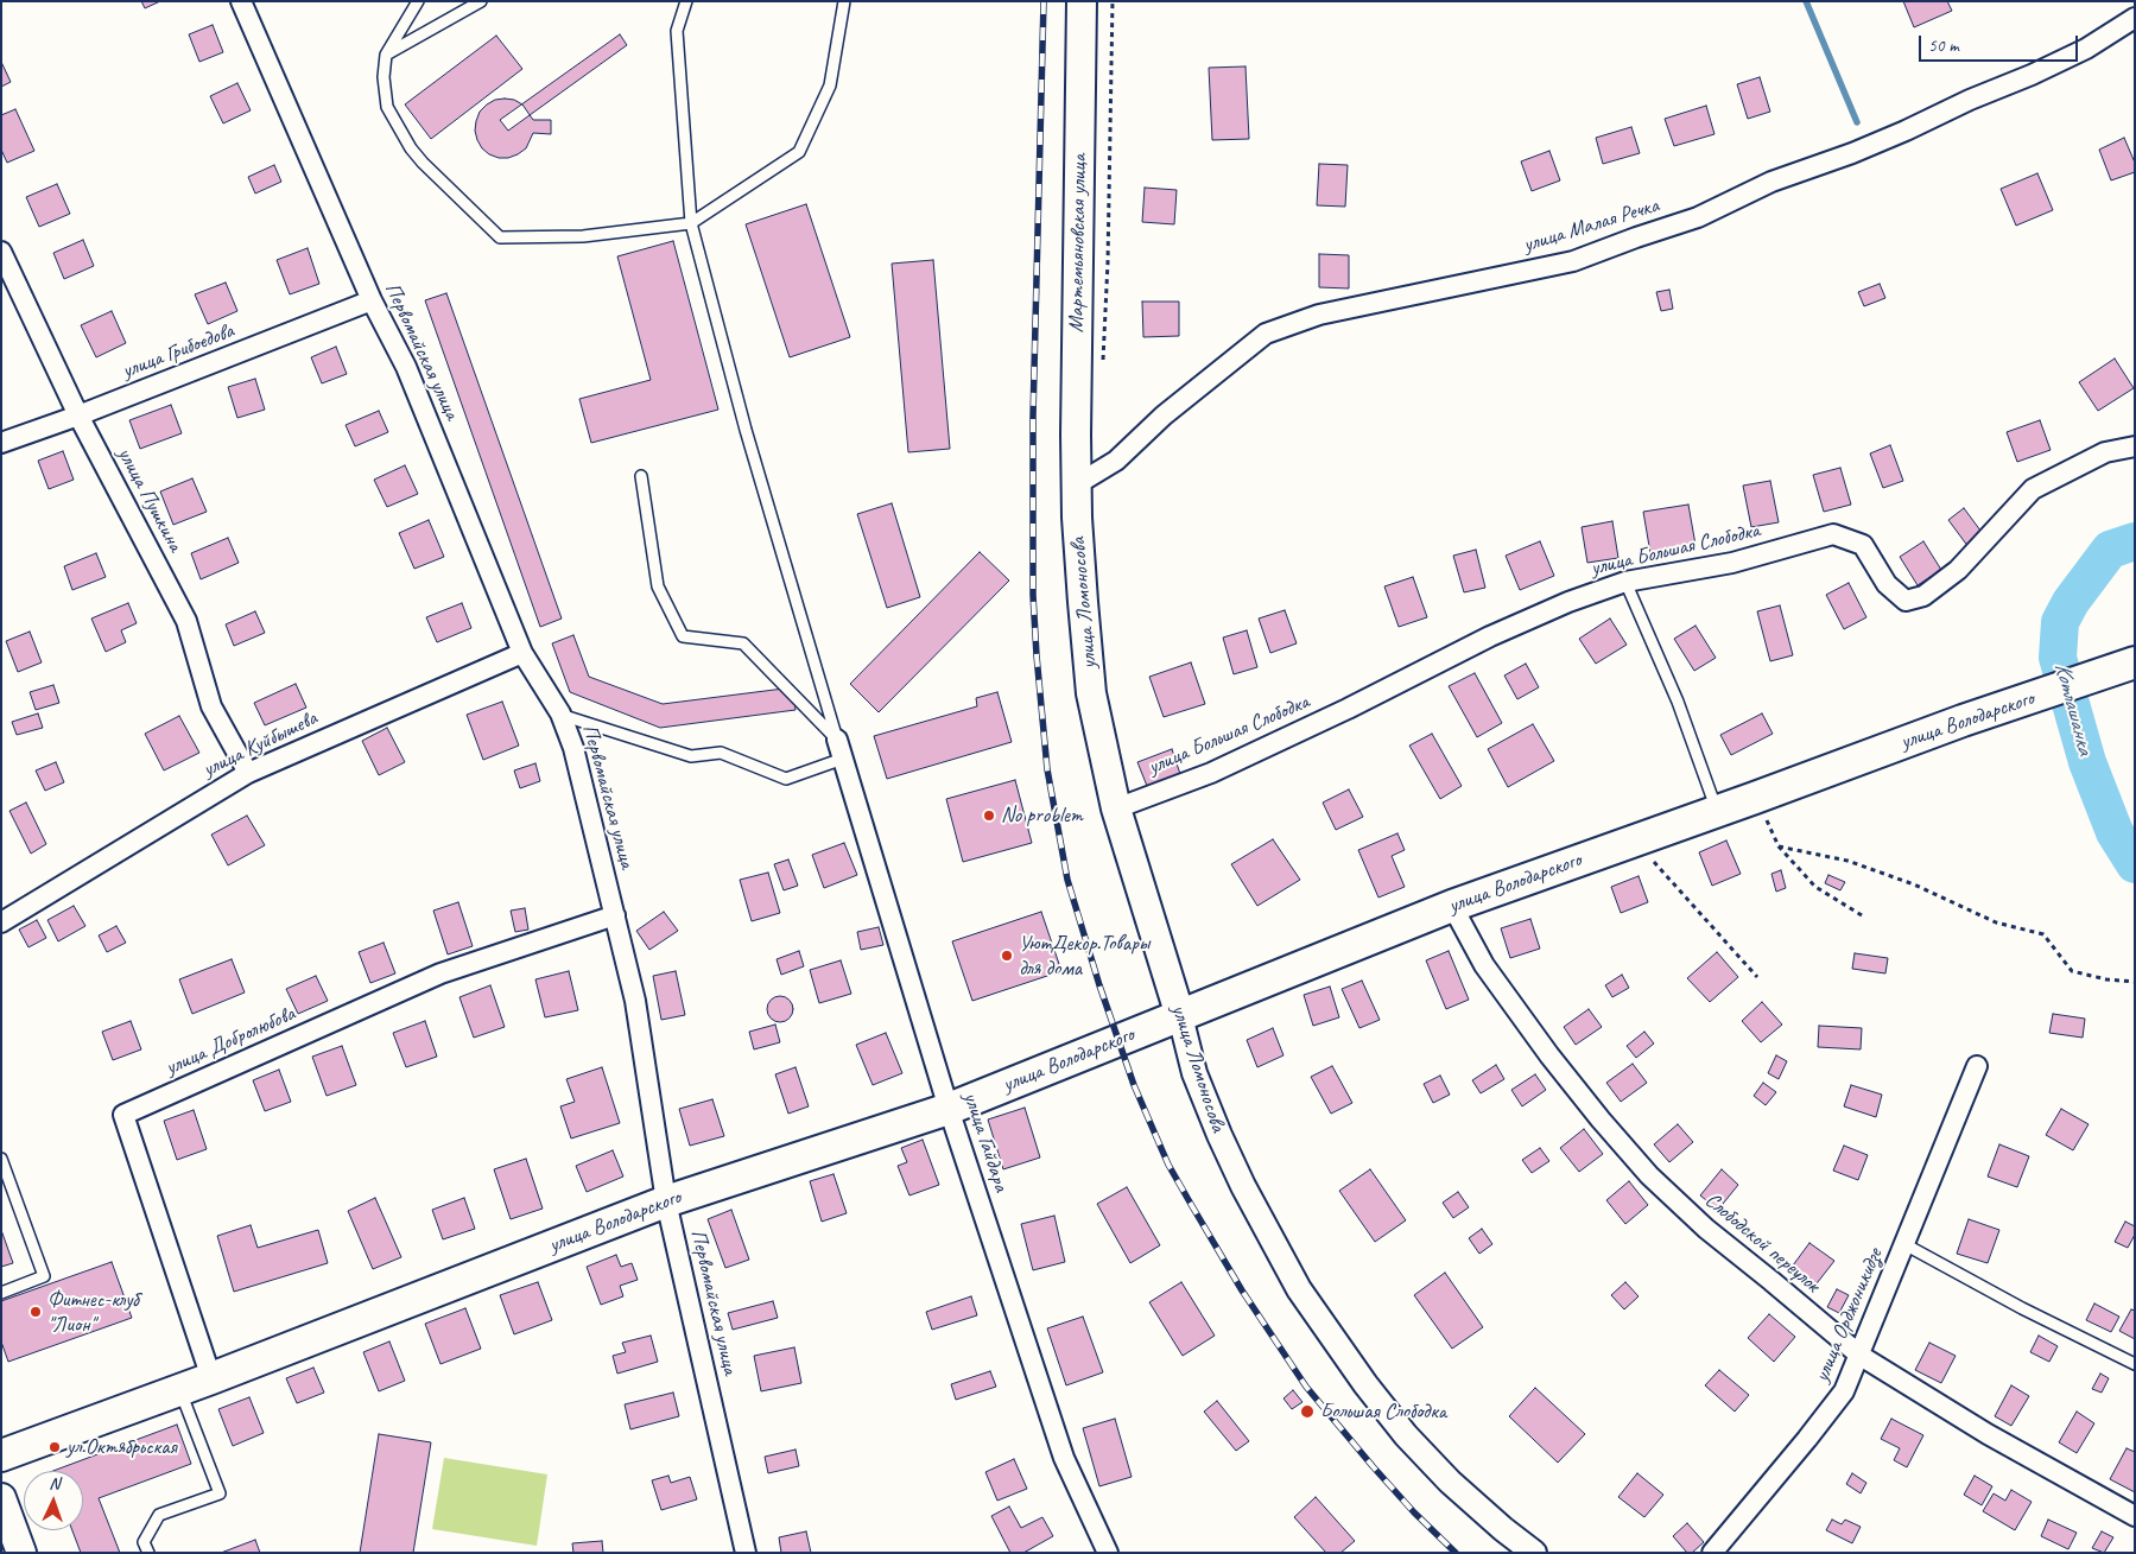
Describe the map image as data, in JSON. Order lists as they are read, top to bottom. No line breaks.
{"streets":{"main road":["Мартемьяновская улица","улица Ломоносова","улица Володарского"],"street":["улица Малая Речка","улица Грибоедова","Первомайская улица","улица Пушкина","улица Большая Слободка","улица Куйбышева","улица Добролюбова","улица Гайдара","Слободской переулок","улица Орджоникидзе"]},"crossings":[["улица Малая Речка","Мартемьяновская улица"],["улица Малая Речка","улица Ломоносова"],["Мартемьяновская улица","улица Ломоносова"],["улица Грибоедова","Первомайская улица"],["улица Грибоедова","улица Пушкина"],["Первомайская улица","улица Володарского"],["Первомайская улица","улица Куйбышева"],["Первомайская улица","улица Добролюбова"],["улица Пушкина","улица Куйбышева"],["улица Большая Слободка","улица Ломоносова"],["улица Ломоносова","улица Володарского"],["улица Володарского","улица Добролюбова"],["улица Володарского","улица Гайдара"],["улица Володарского","Слободской переулок"],["Слободской переулок","улица Орджоникидзе"]],"water":["Котлашанка"],"places":["No problem","УютДекор.Товары для дома","Фитнес-клуб \"Лион\"","Большая Слободка","ул.Октябрьская"],"scale_bar":"50 m","north":"top"}
